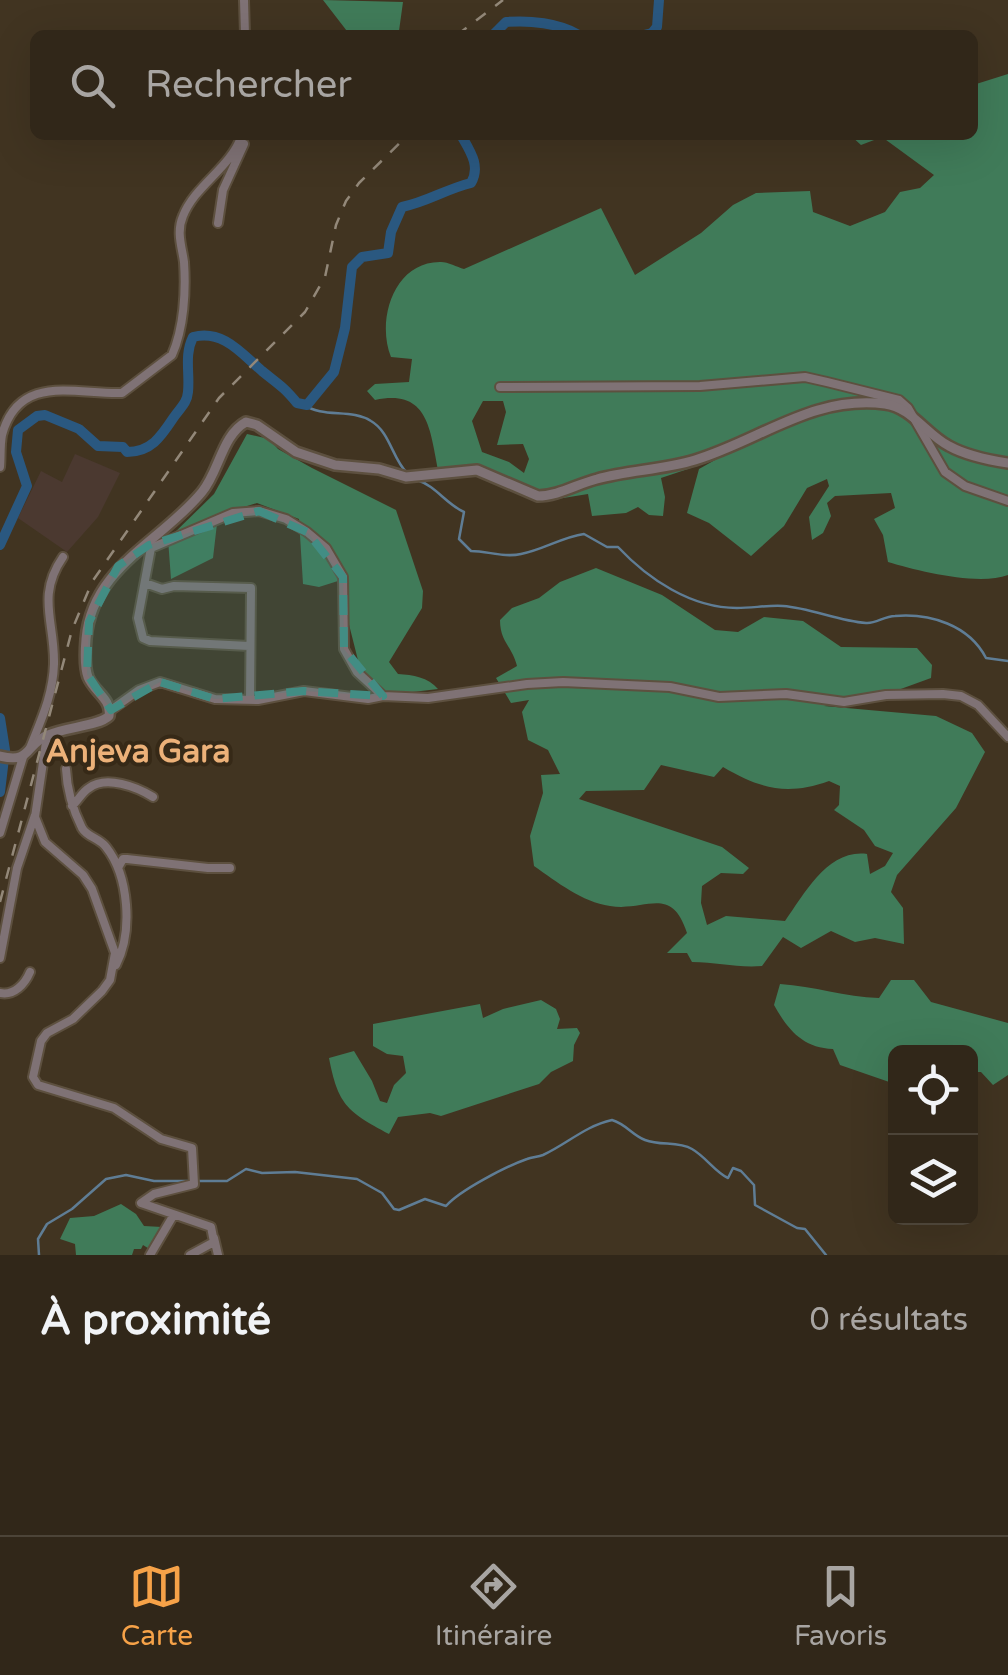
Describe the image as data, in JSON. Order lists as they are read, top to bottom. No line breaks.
{"districts":["Anjeva Gara"],"page":{"search":"Rechercher","heading":["À proximité","0 résultats"],"nav":["Carte","Itinéraire","Favoris"]}}
